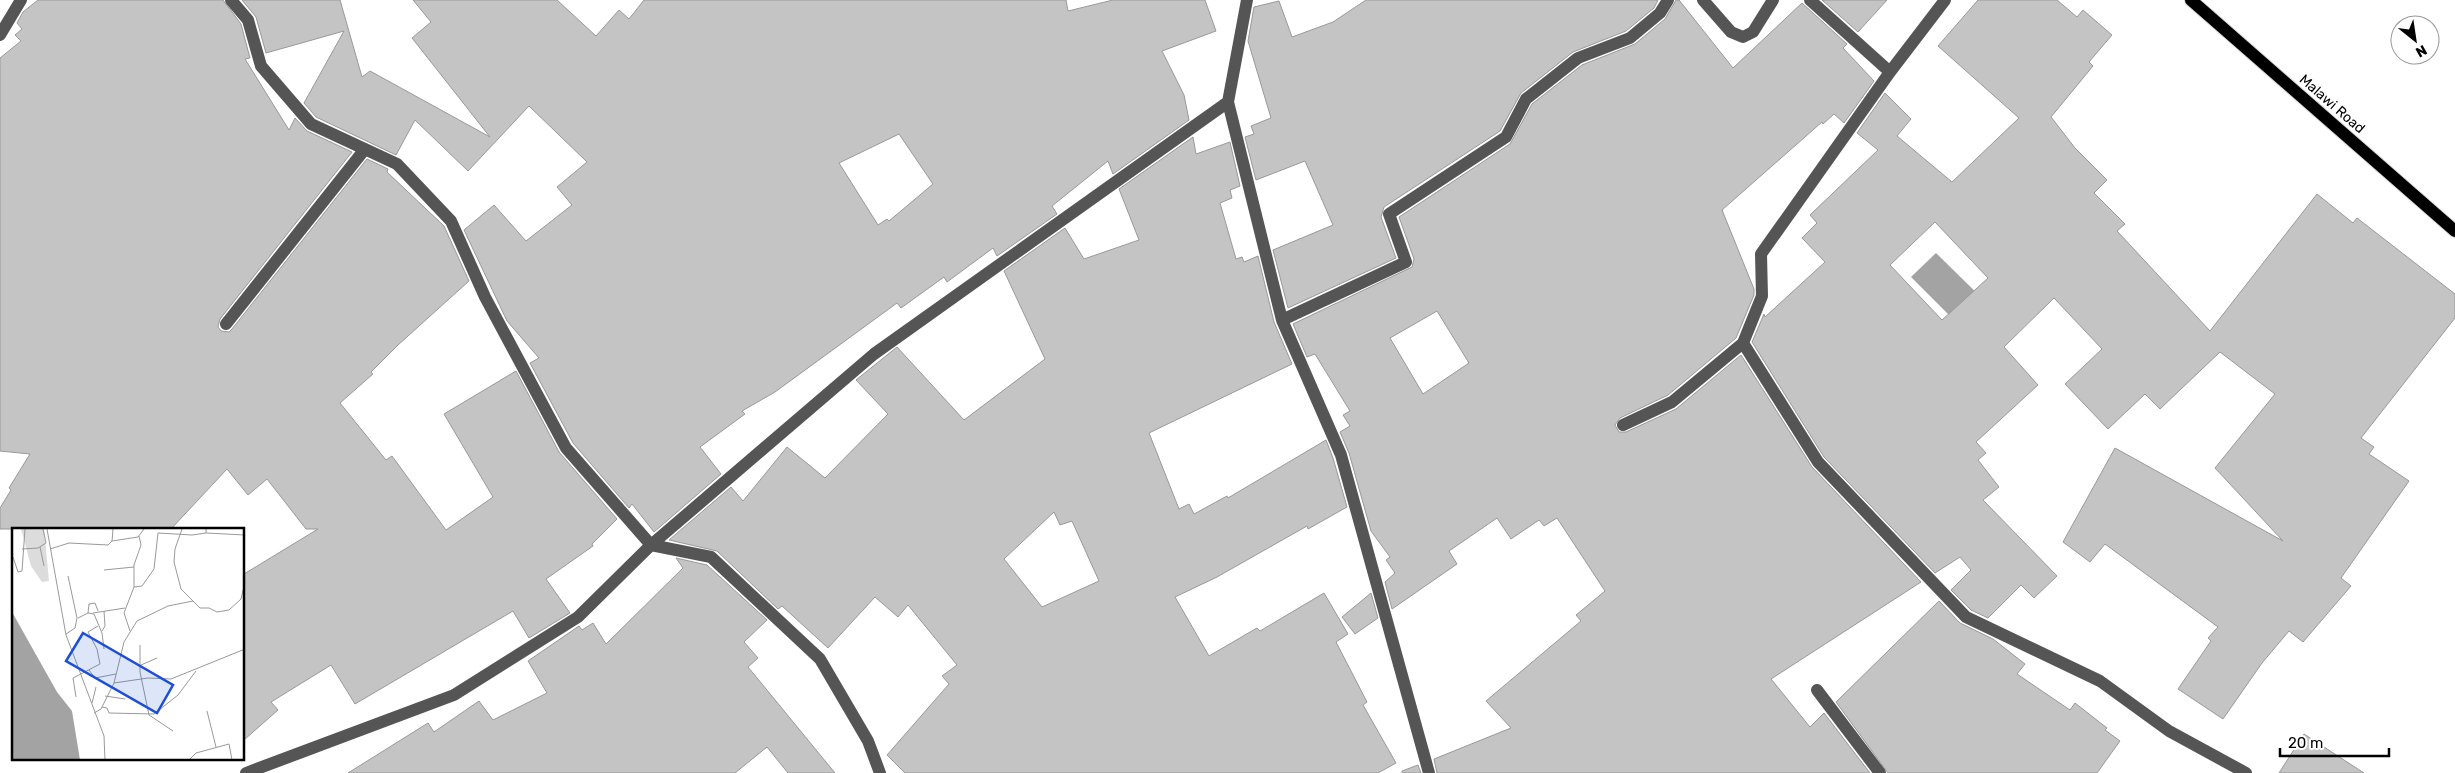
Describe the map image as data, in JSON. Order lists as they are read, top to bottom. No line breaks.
{"streets":{"main road":["Malawi Road"]},"scale_bar":"20 m","north":"bottom right"}
